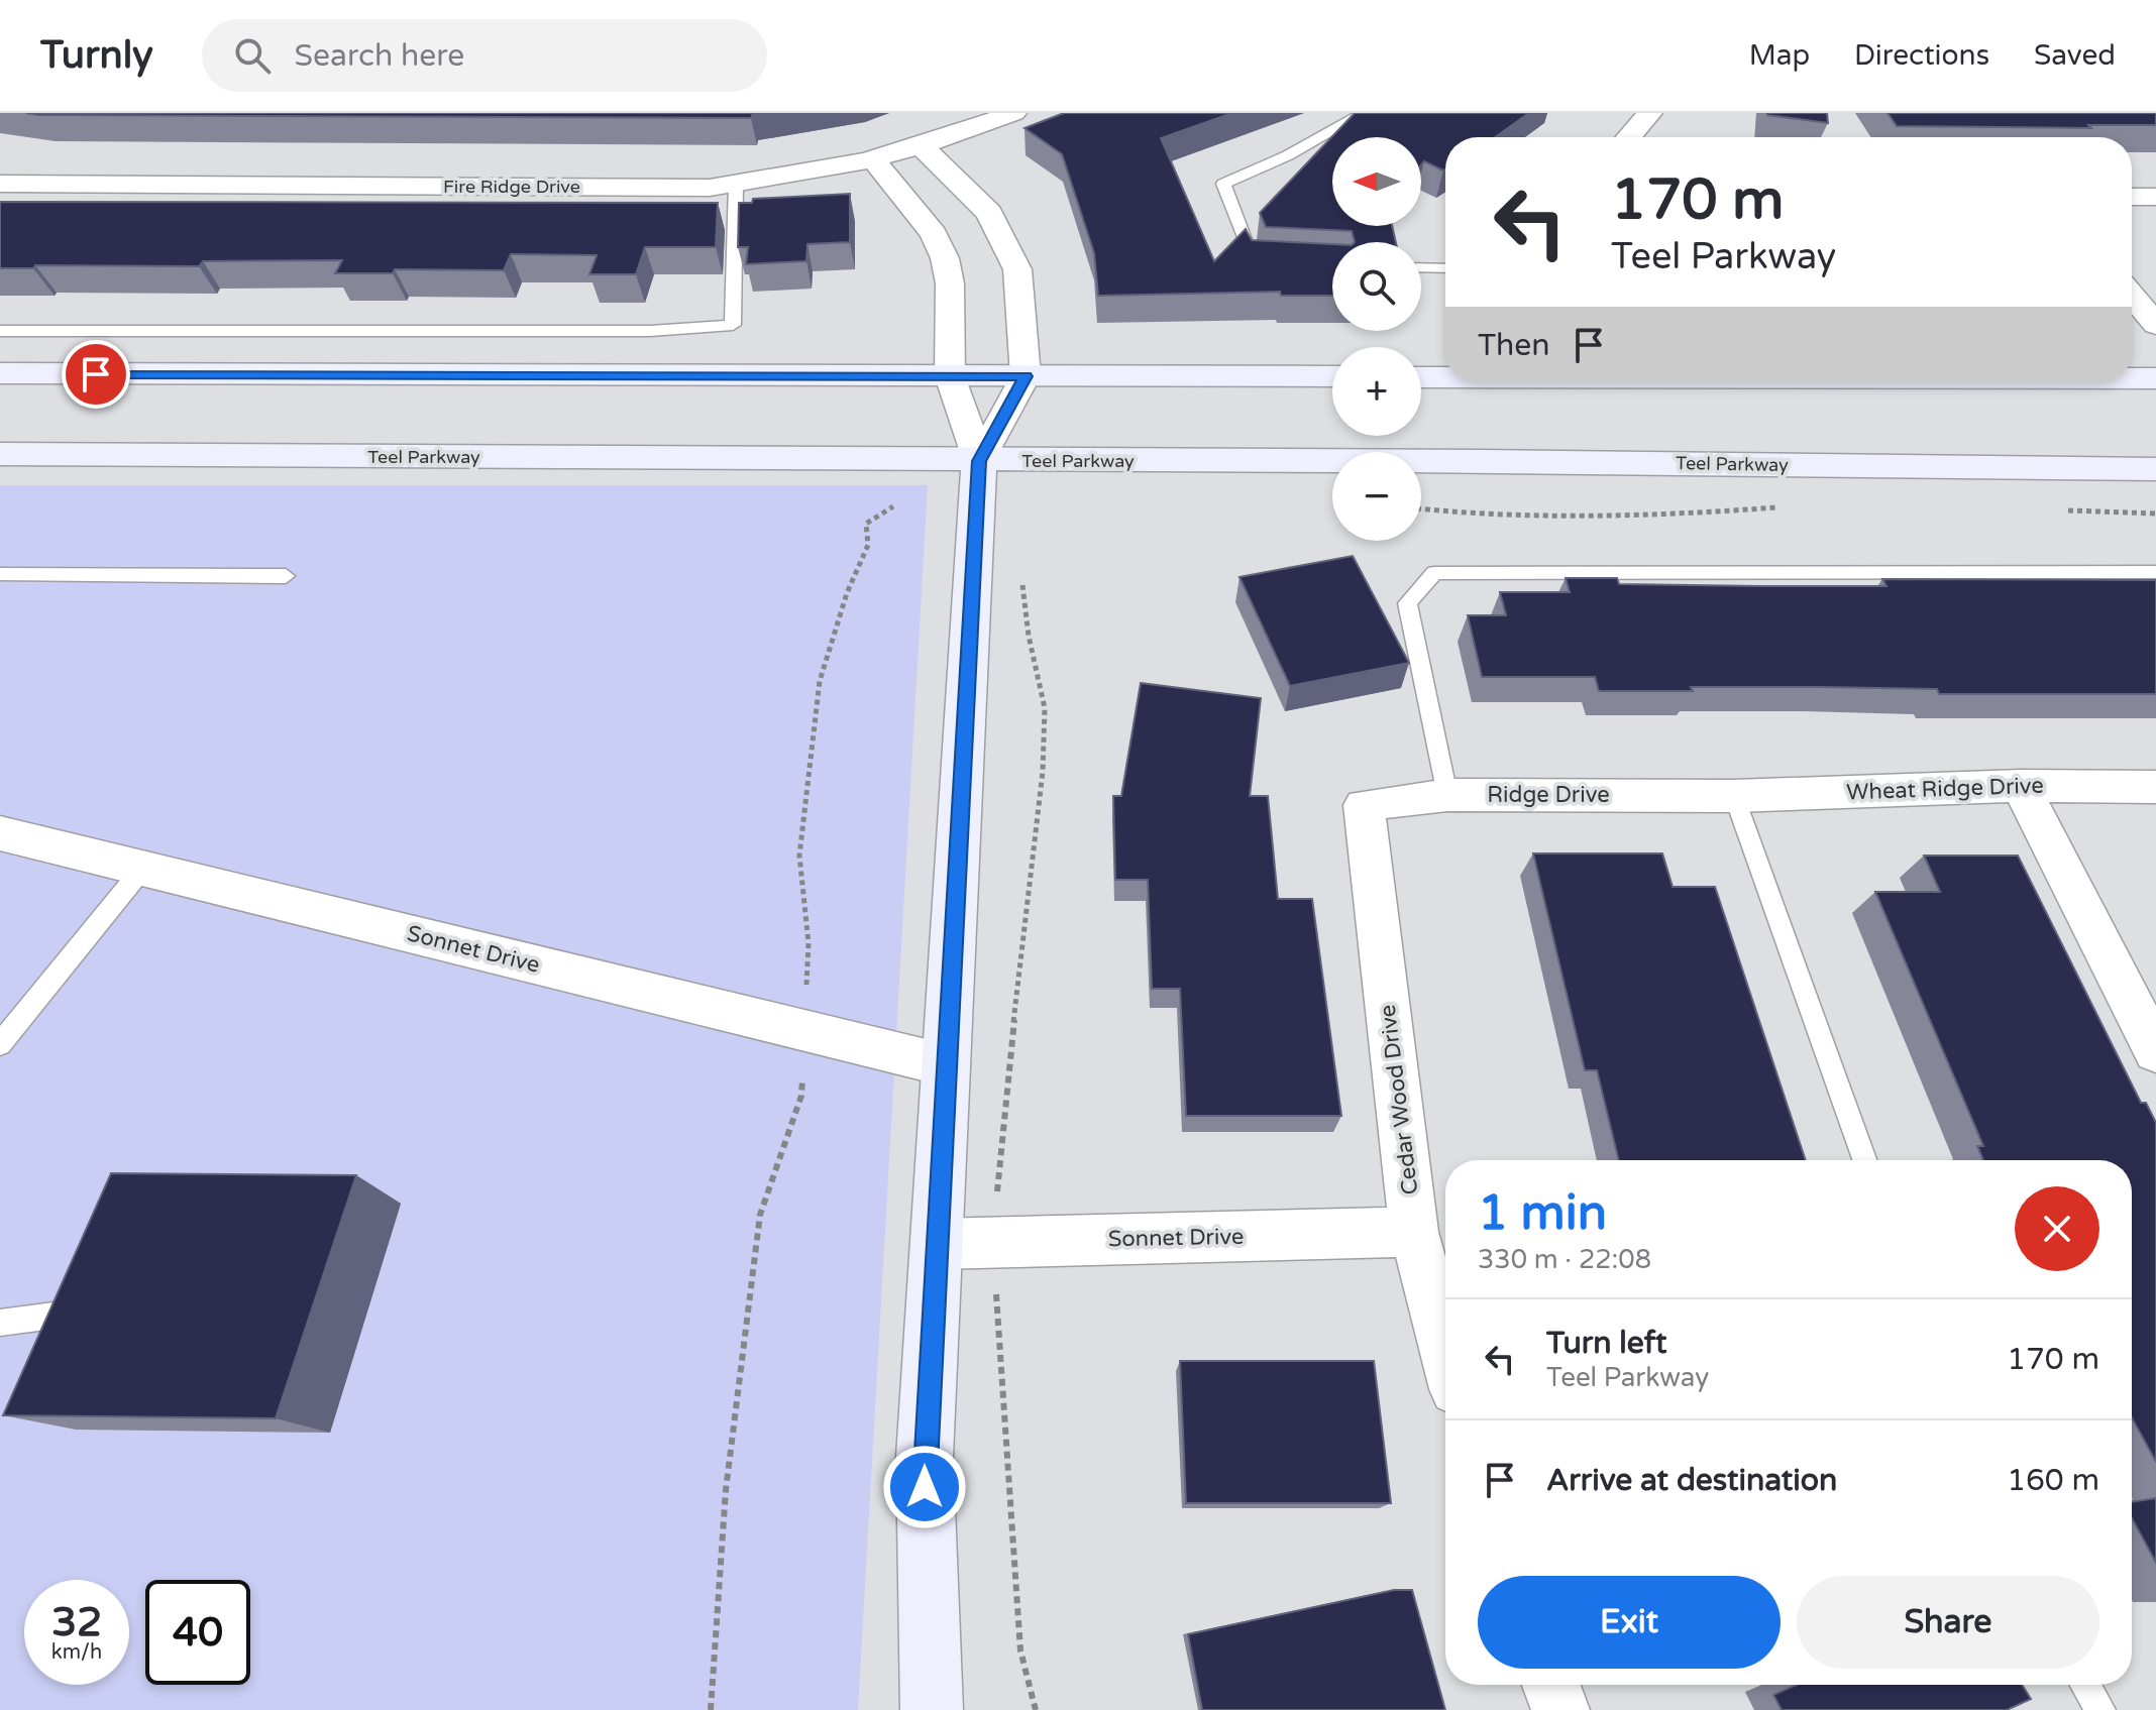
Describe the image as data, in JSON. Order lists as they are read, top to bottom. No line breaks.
{"streets":{"main road":["Teel Parkway"],"street":["Fire Ridge Drive","Wheat Ridge Drive","Ridge Drive","Sonnet Drive","Cedar Wood Drive"]},"crossings":[["Wheat Ridge Drive","Ridge Drive"],["Ridge Drive","Cedar Wood Drive"],["Sonnet Drive","Cedar Wood Drive"]],"north":"left","page":{"header":"Turnly","search":"Search here","nav":["Map","Directions","Saved"],"map_buttons":["+","−"],"turn":["170 m","Teel Parkway"],"then":"Then","heading":["1 min","330 m · 22:08"],"list":[{"name":"Turn left","note":"Teel Parkway","value":"170 m"},{"name":"Arrive at destination","value":"160 m"}],"buttons":["Exit","Share"],"speed":"32 km/h","limit":"40"}}
